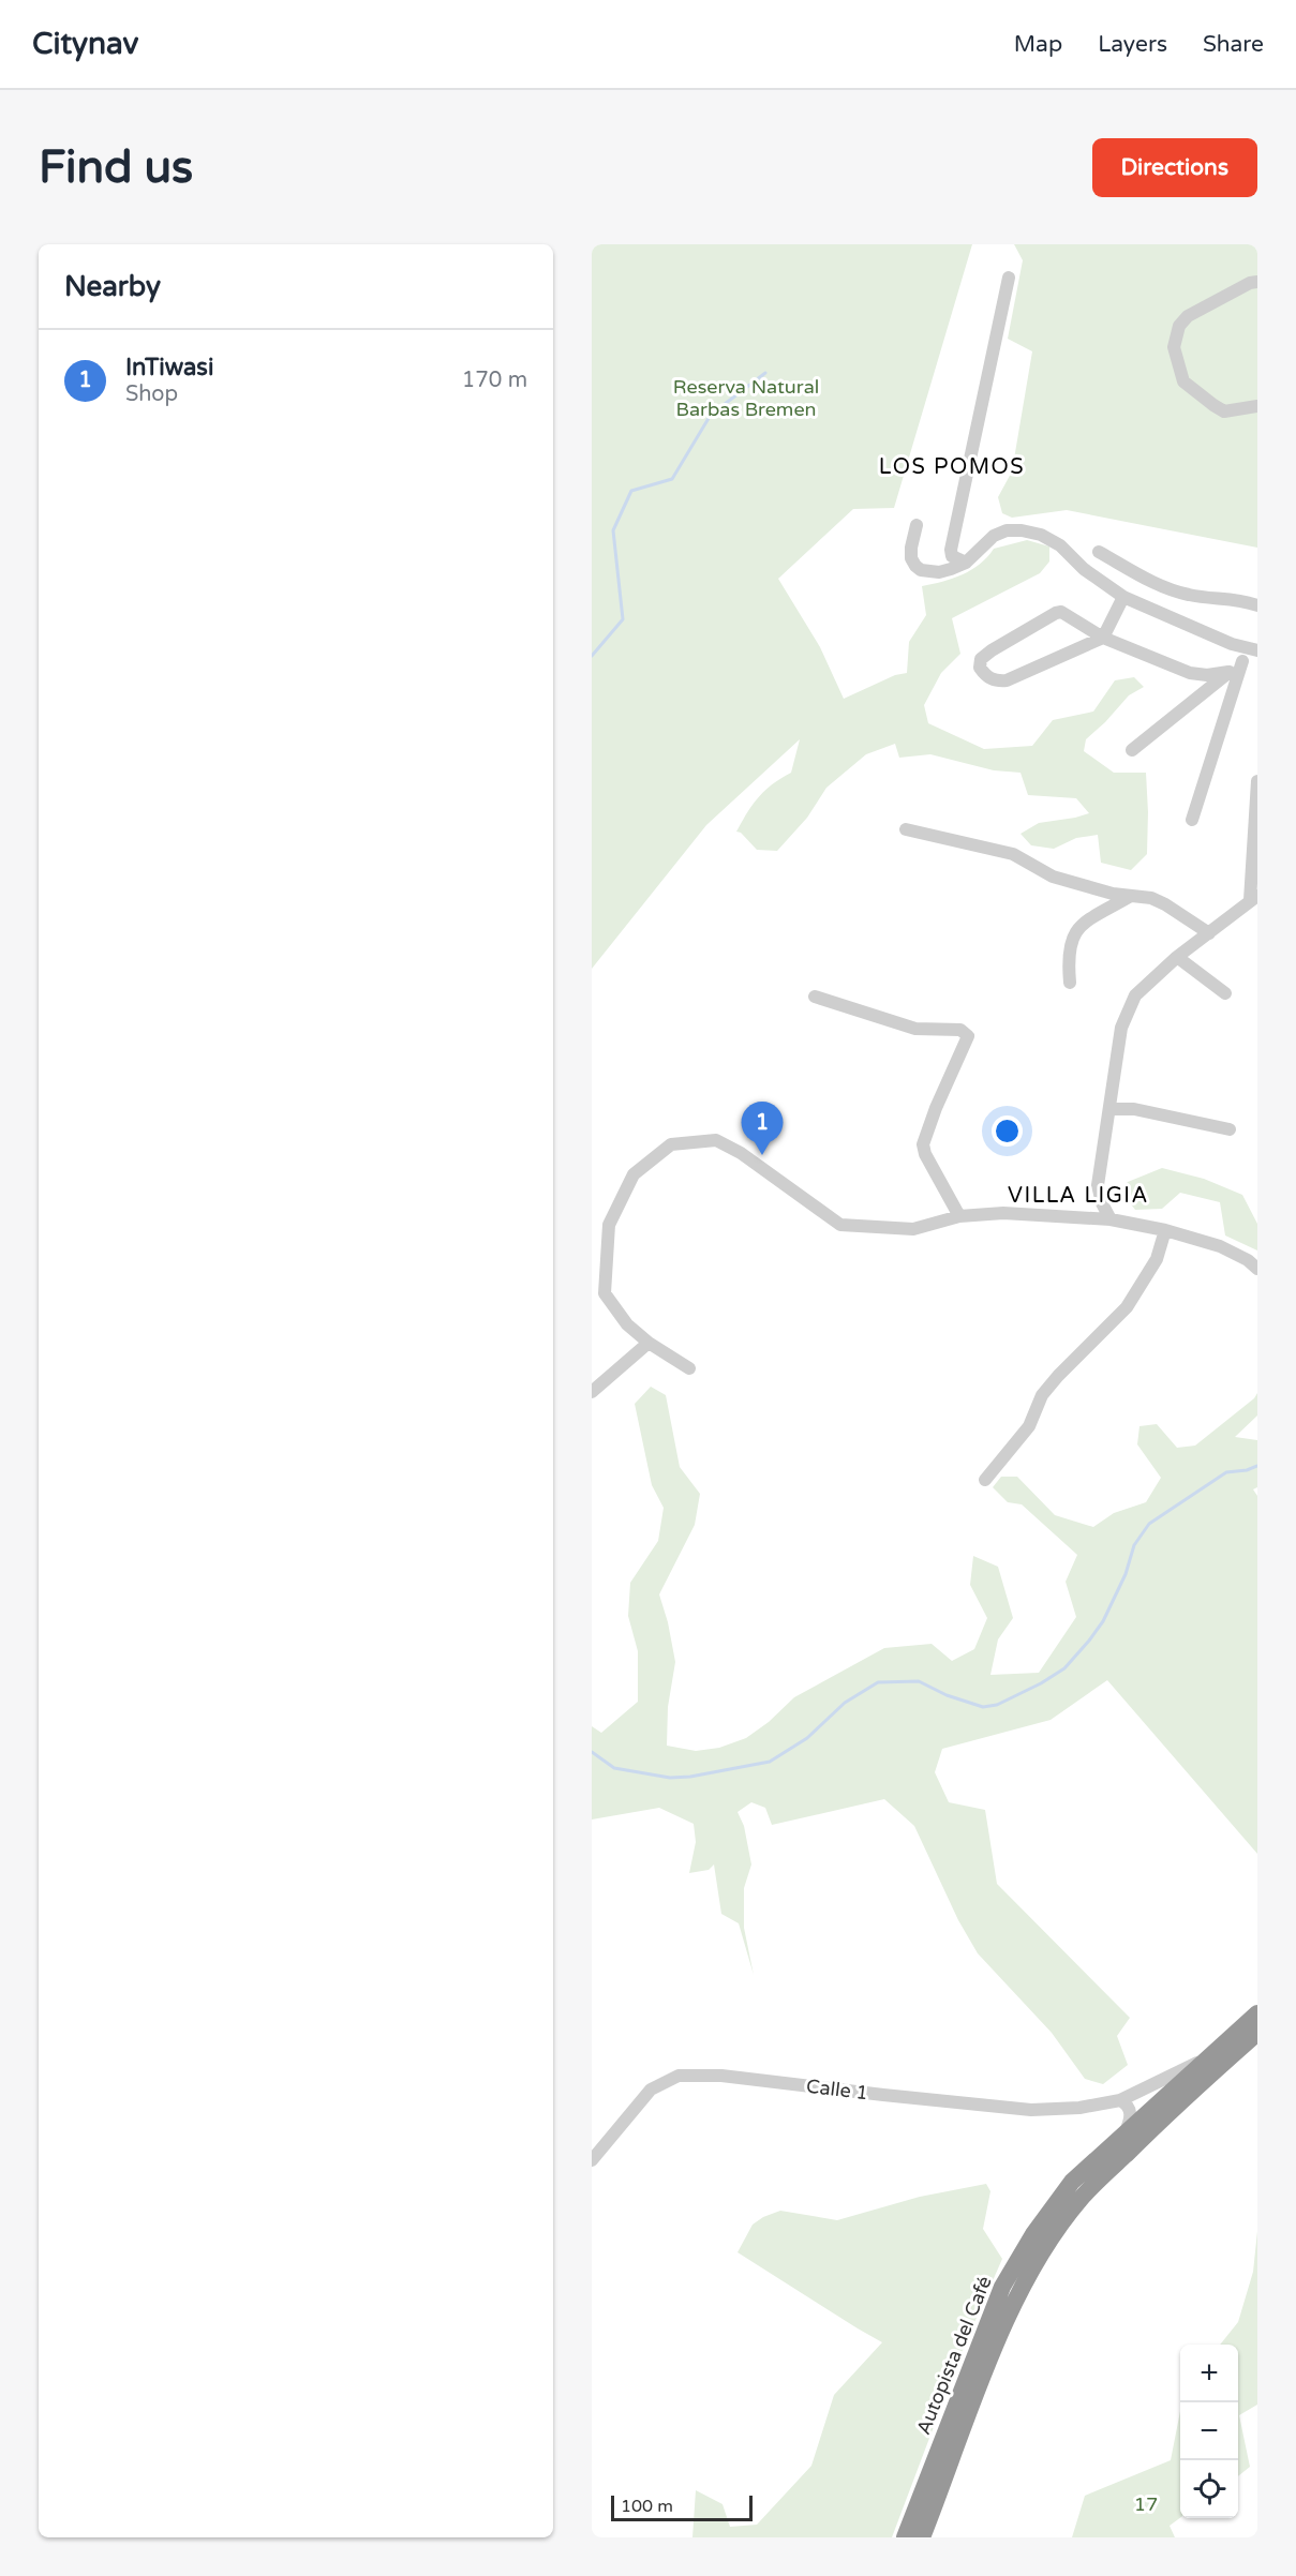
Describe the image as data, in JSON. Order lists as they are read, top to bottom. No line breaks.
{"streets":{"highway":["Autopista del Café"],"street":["Calle 1"]},"crossings":[["Calle 1","Autopista del Café"]],"districts":["LOS POMOS","VILLA LIGIA"],"parks":["Reserva Natural Barbas Bremen","17"],"scale_bar":"100 m","page":{"header":"Citynav","nav":["Map","Layers","Share"],"buttons":"Directions","title":"Find us","heading":"Nearby","list":[{"mark":"1","name":"InTiwasi","note":"Shop","value":"170 m"}],"pins":"1","map_buttons":["+","−"],"scale":"100 m"}}
